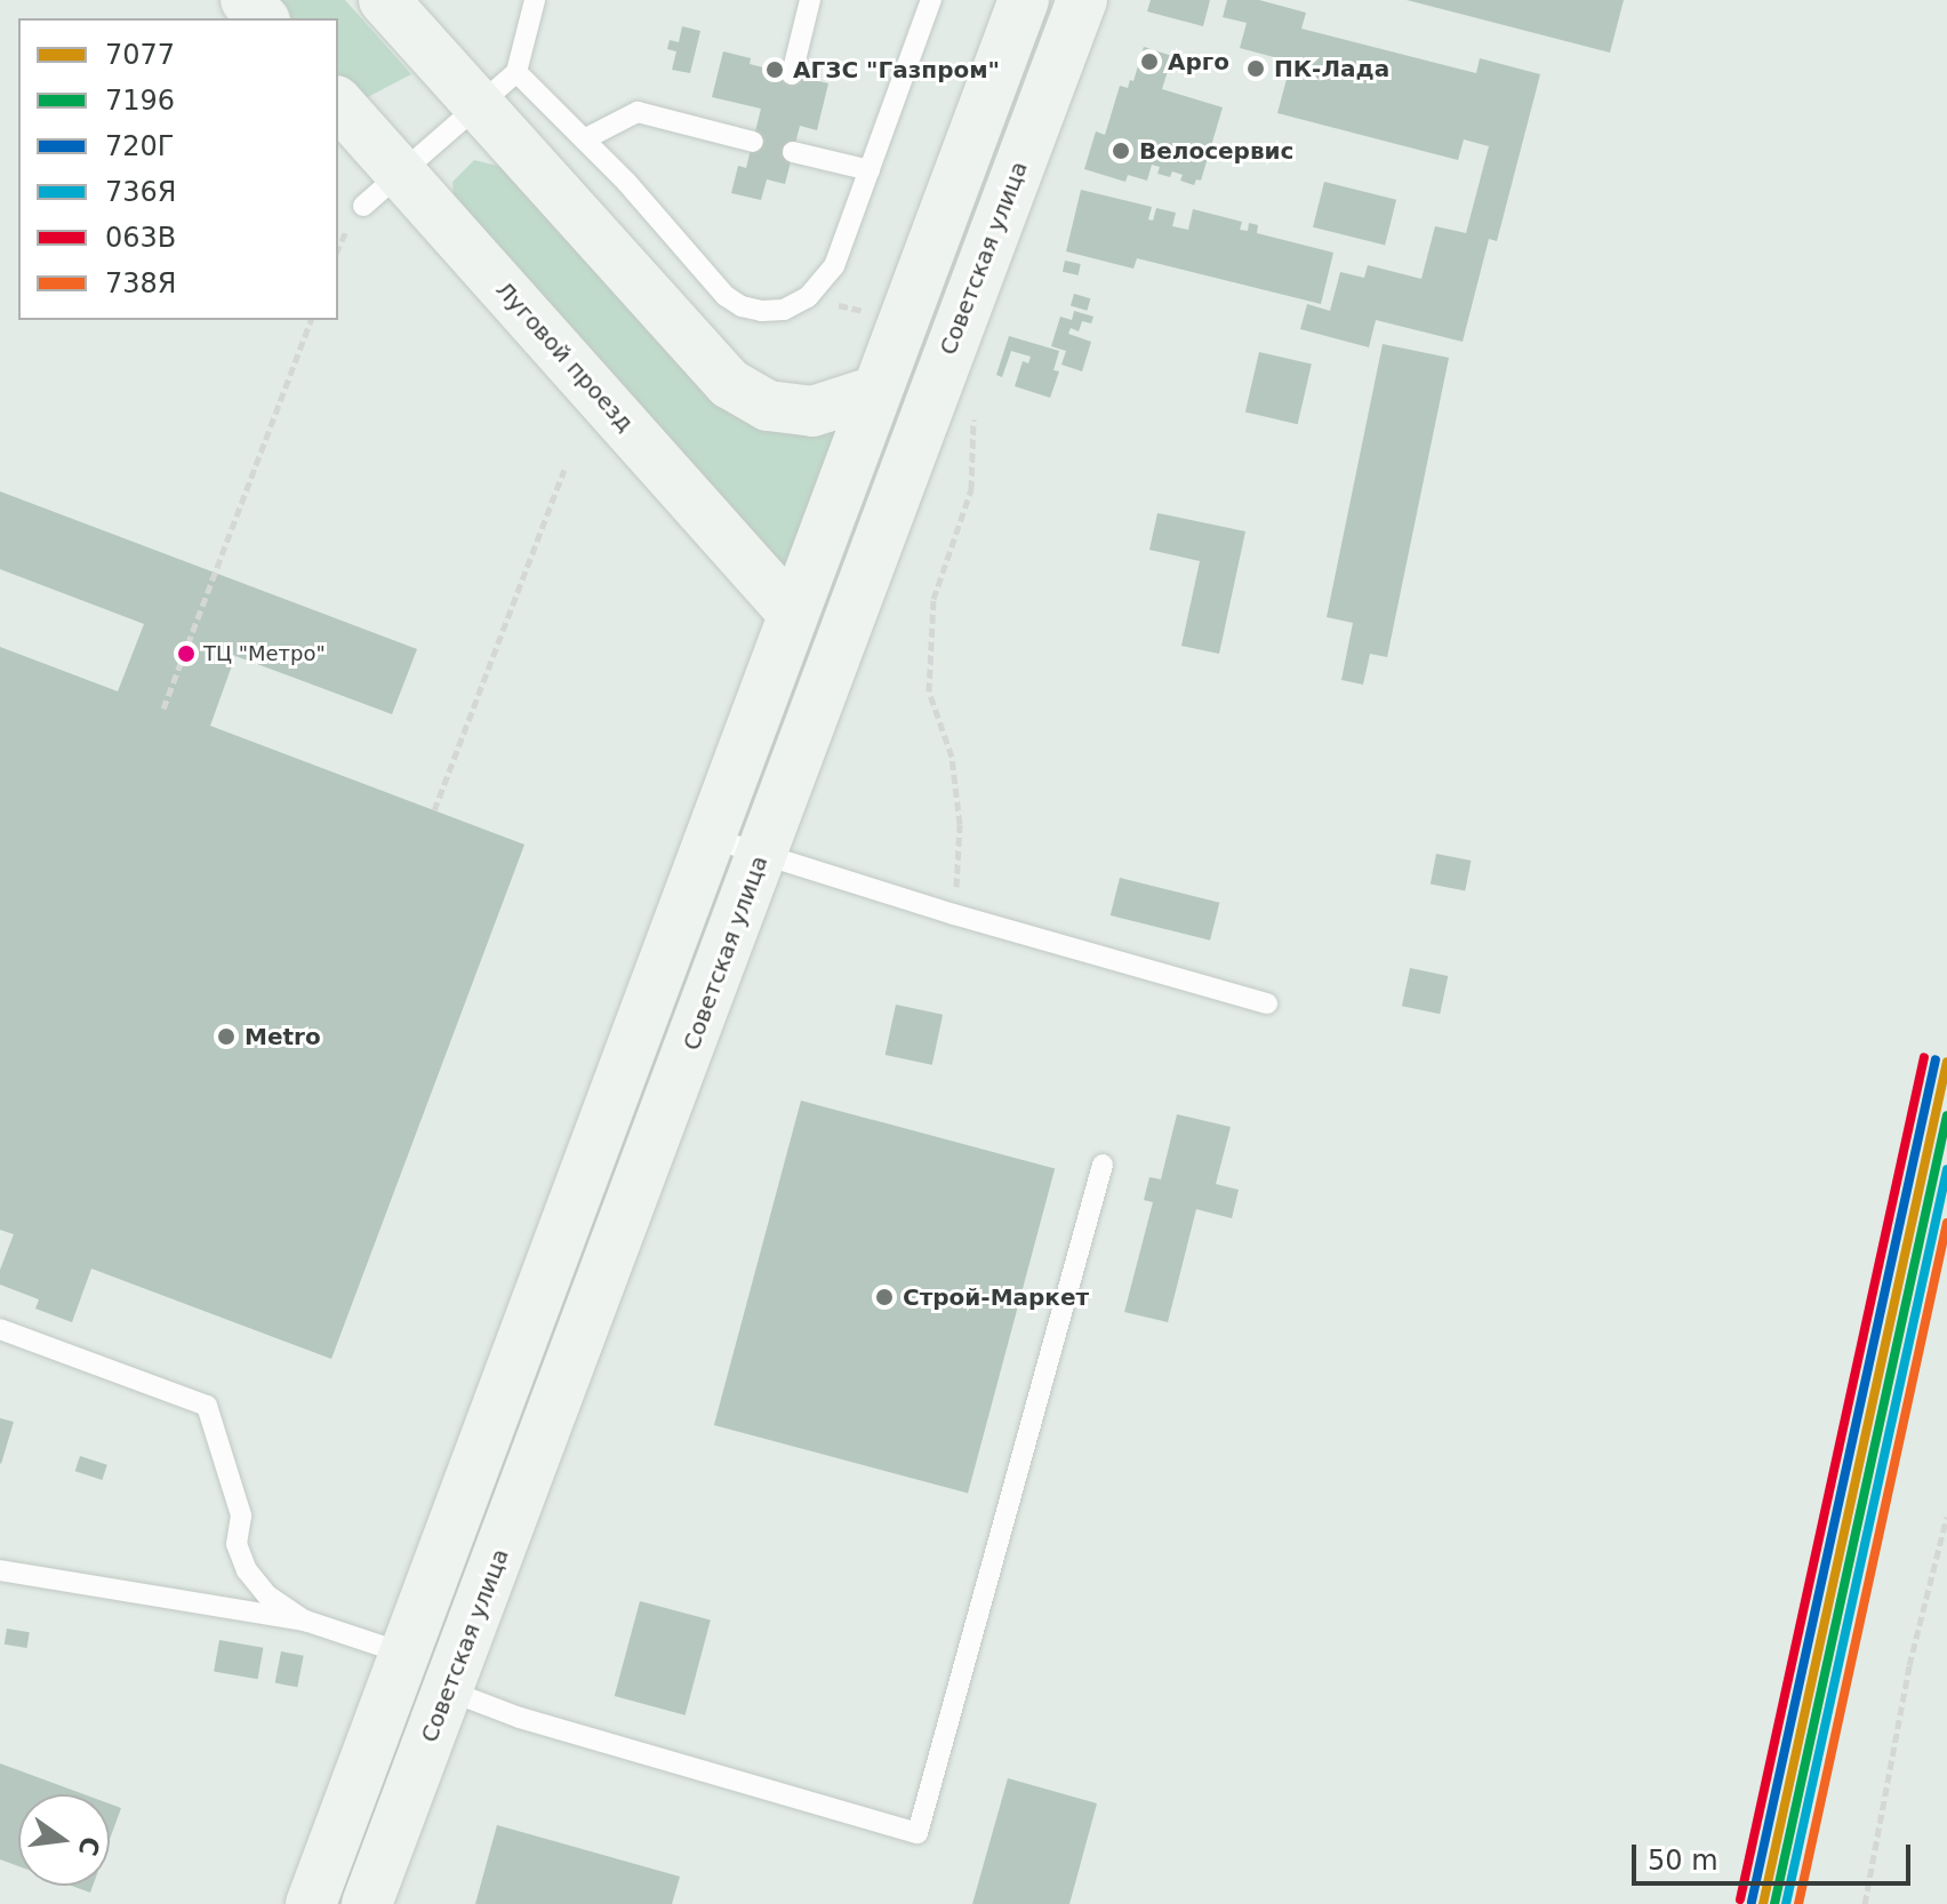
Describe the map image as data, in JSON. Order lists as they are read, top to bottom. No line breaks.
{"streets":{"main road":["Советская улица","Луговой проезд"]},"places":["Арго","ПК-Лада","АГЗС \"Газпром\"","Велосервис","ТЦ \"Метро\"","Metro","Строй-Маркет"],"lines":["transit line 063В","transit line 720Г","transit line 7077","transit line 7196","transit line 736Я","transit line 738Я"],"legend":["7077","7196","720Г","736Я","063В","738Я"],"scale_bar":"50 m","north":"right"}
